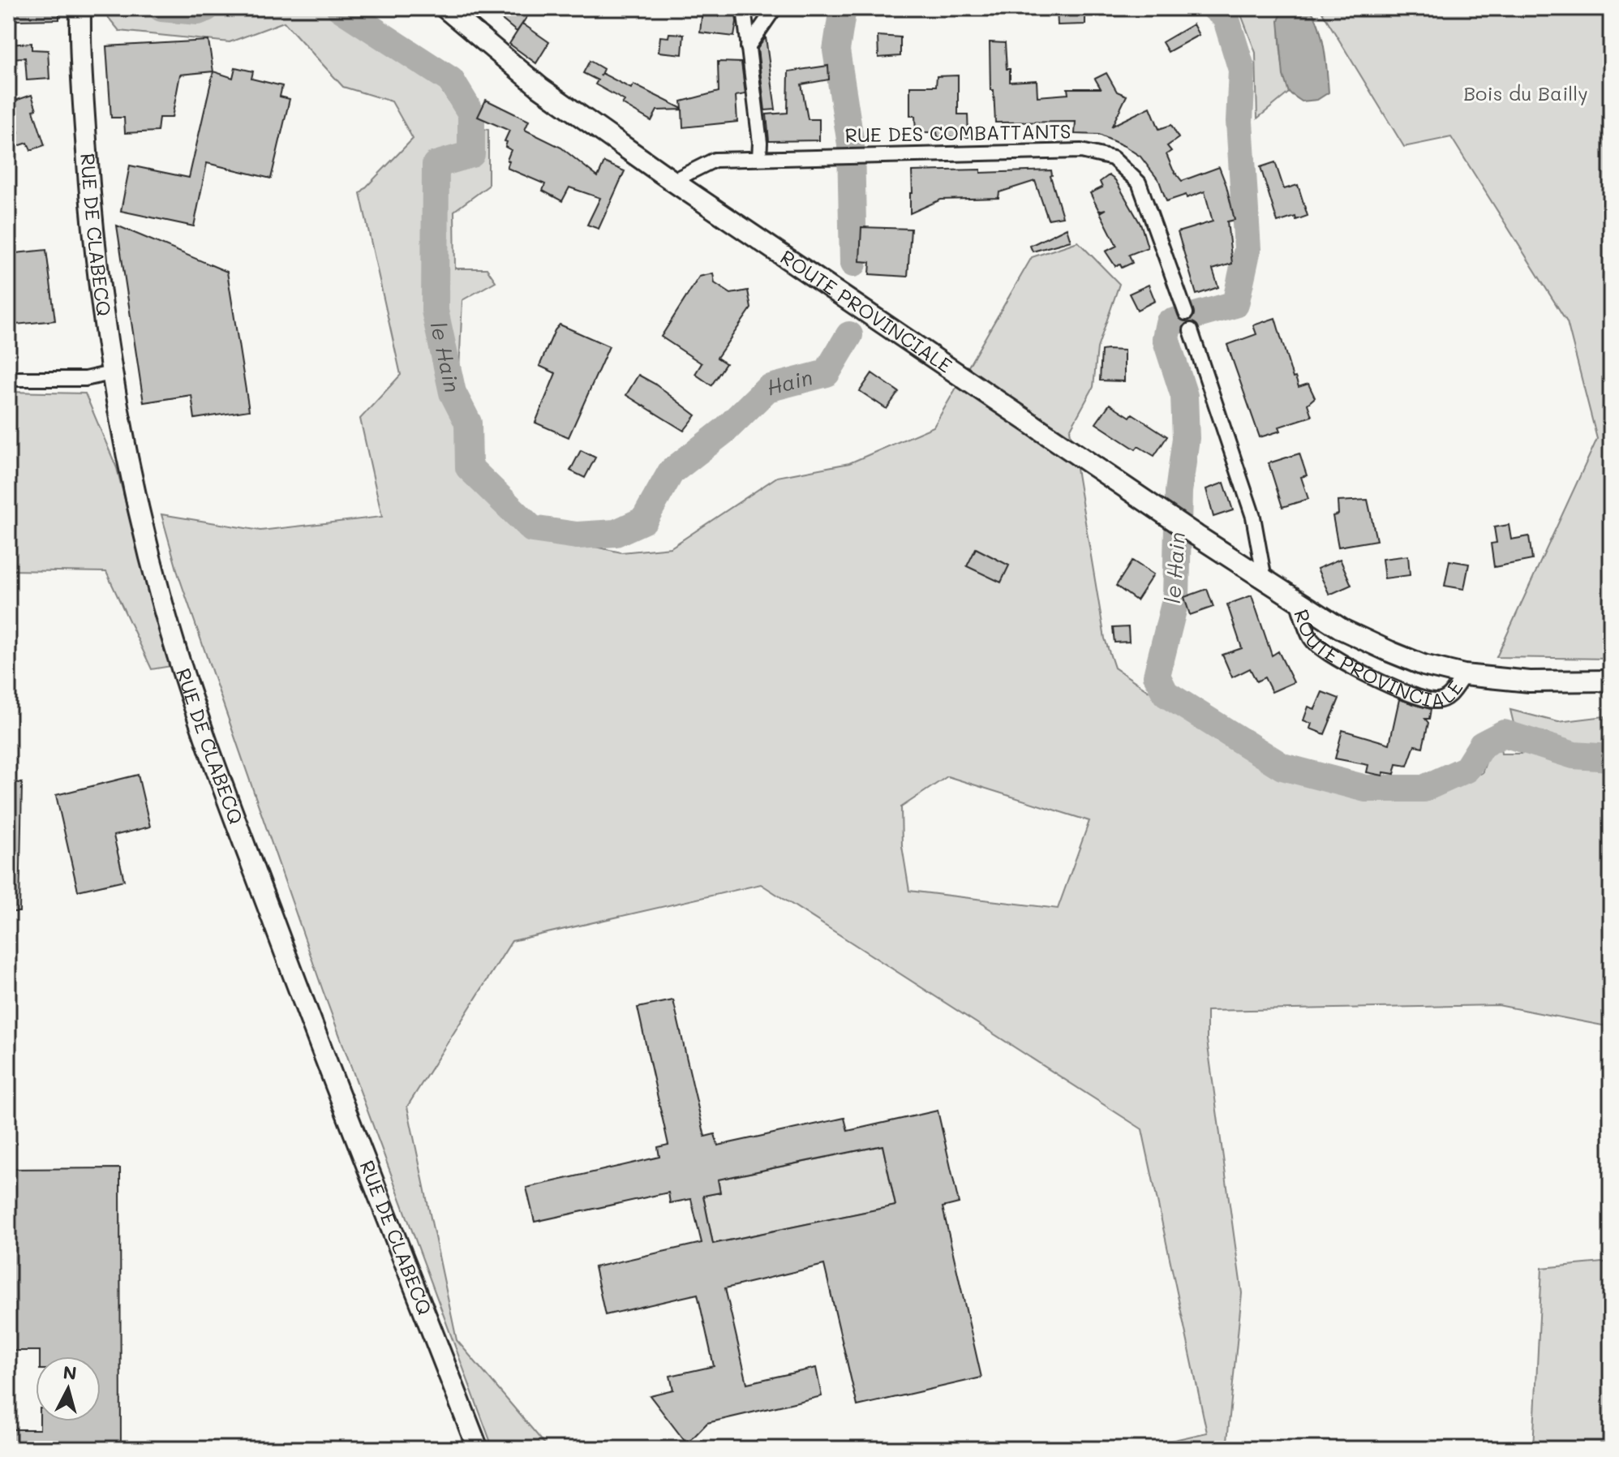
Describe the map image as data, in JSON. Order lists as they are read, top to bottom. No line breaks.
{"streets":{"street":["RUE DES COMBATTANTS","RUE DE CLABECQ","ROUTE PROVINCIALE"]},"crossings":[["RUE DES COMBATTANTS","ROUTE PROVINCIALE"]],"water":["le Hain","Hain"],"parks":["Bois du Bailly"],"north":"top"}
